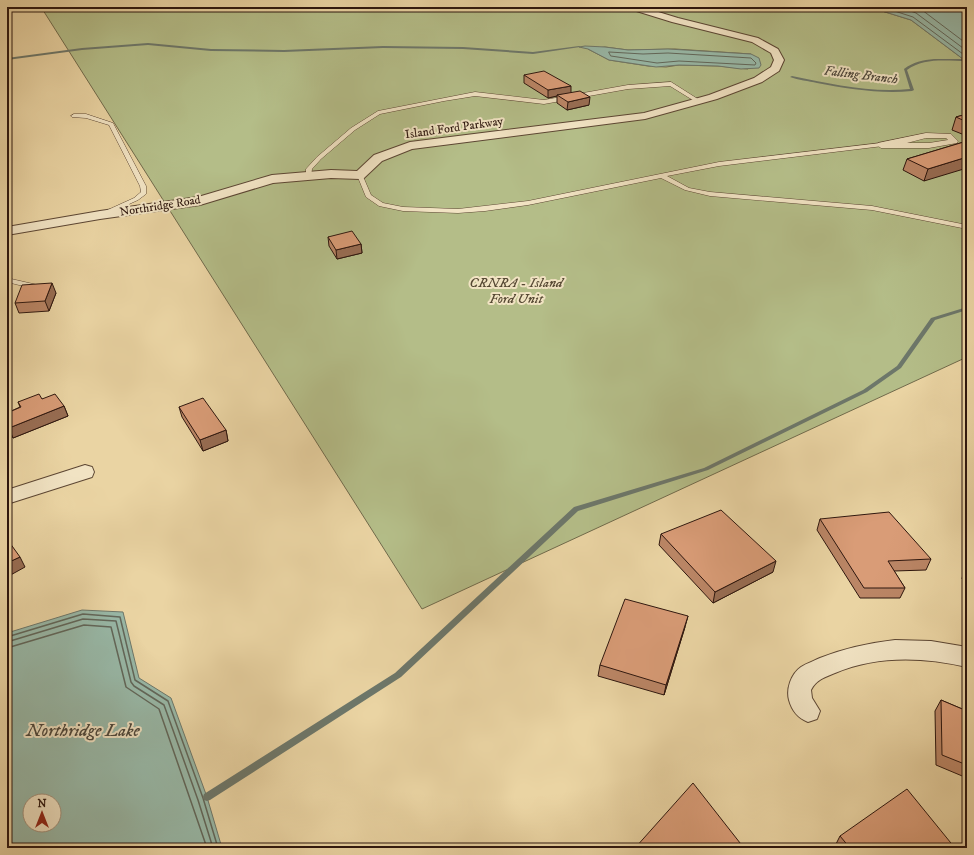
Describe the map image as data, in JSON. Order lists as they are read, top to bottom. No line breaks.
{"streets":{"street":["Island Ford Parkway","Northridge Road"]},"crossings":[["Island Ford Parkway","Northridge Road"]],"water":["Falling Branch","Northridge Lake"],"parks":["CRNRA - Island Ford Unit"],"north":"top"}
